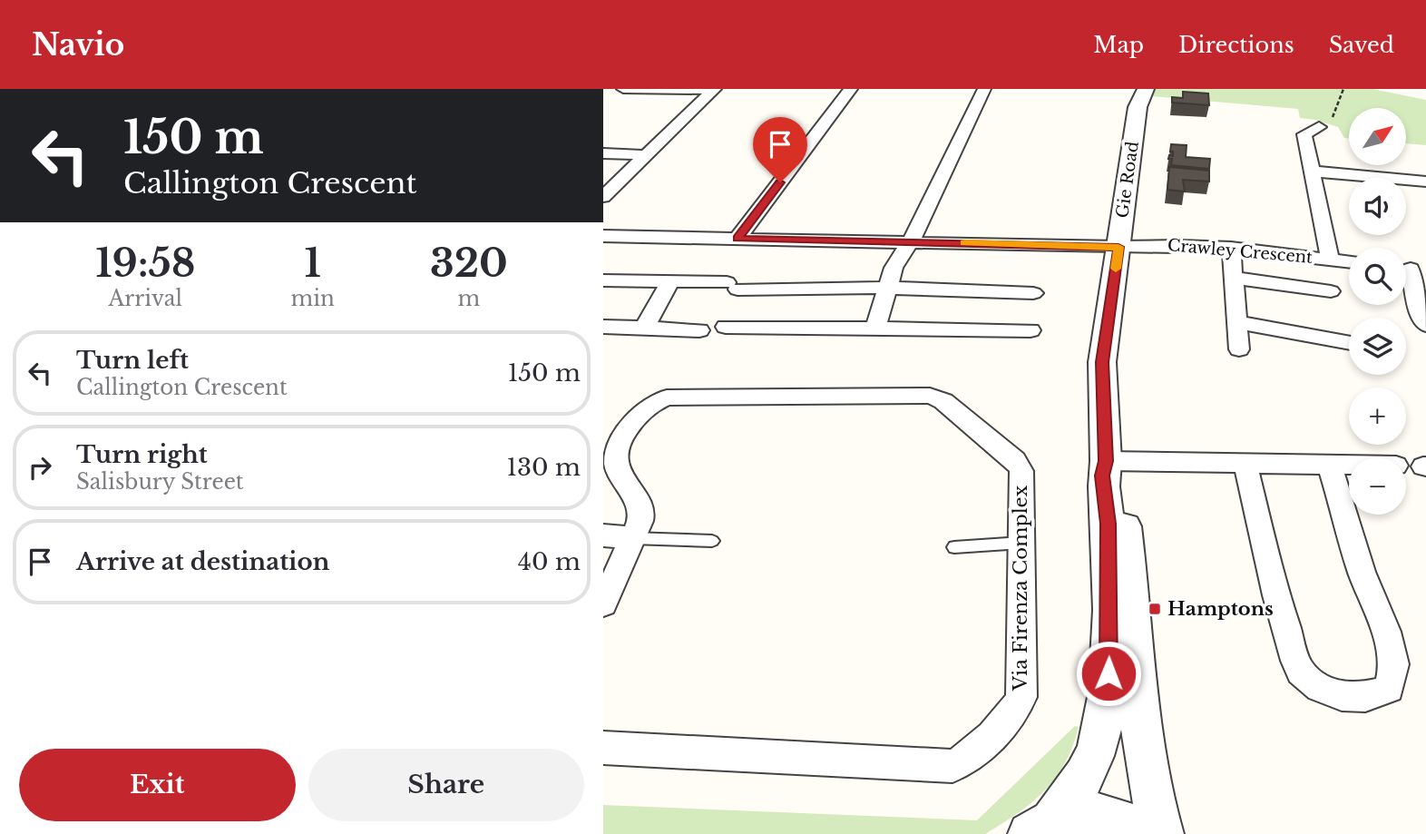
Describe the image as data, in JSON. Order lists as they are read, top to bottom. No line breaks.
{"streets":{"street":["Gie Road","Crawley Crescent","Via Firenza Complex"]},"crossings":[["Gie Road","Crawley Crescent"]],"places":{"transit":["Hamptons"]},"north":"top right","page":{"header":"Navio","nav":["Map","Directions","Saved"],"turn":["150 m","Callington Crescent"],"map_buttons":["+","−"],"eta":["19:58","Arrival","1","min","320","m"],"list":[{"name":"Turn left","note":"Callington Crescent","value":"150 m"},{"name":"Turn right","note":"Salisbury Street","value":"130 m"},{"name":"Arrive at destination","value":"40 m"}],"buttons":["Exit","Share"]}}
